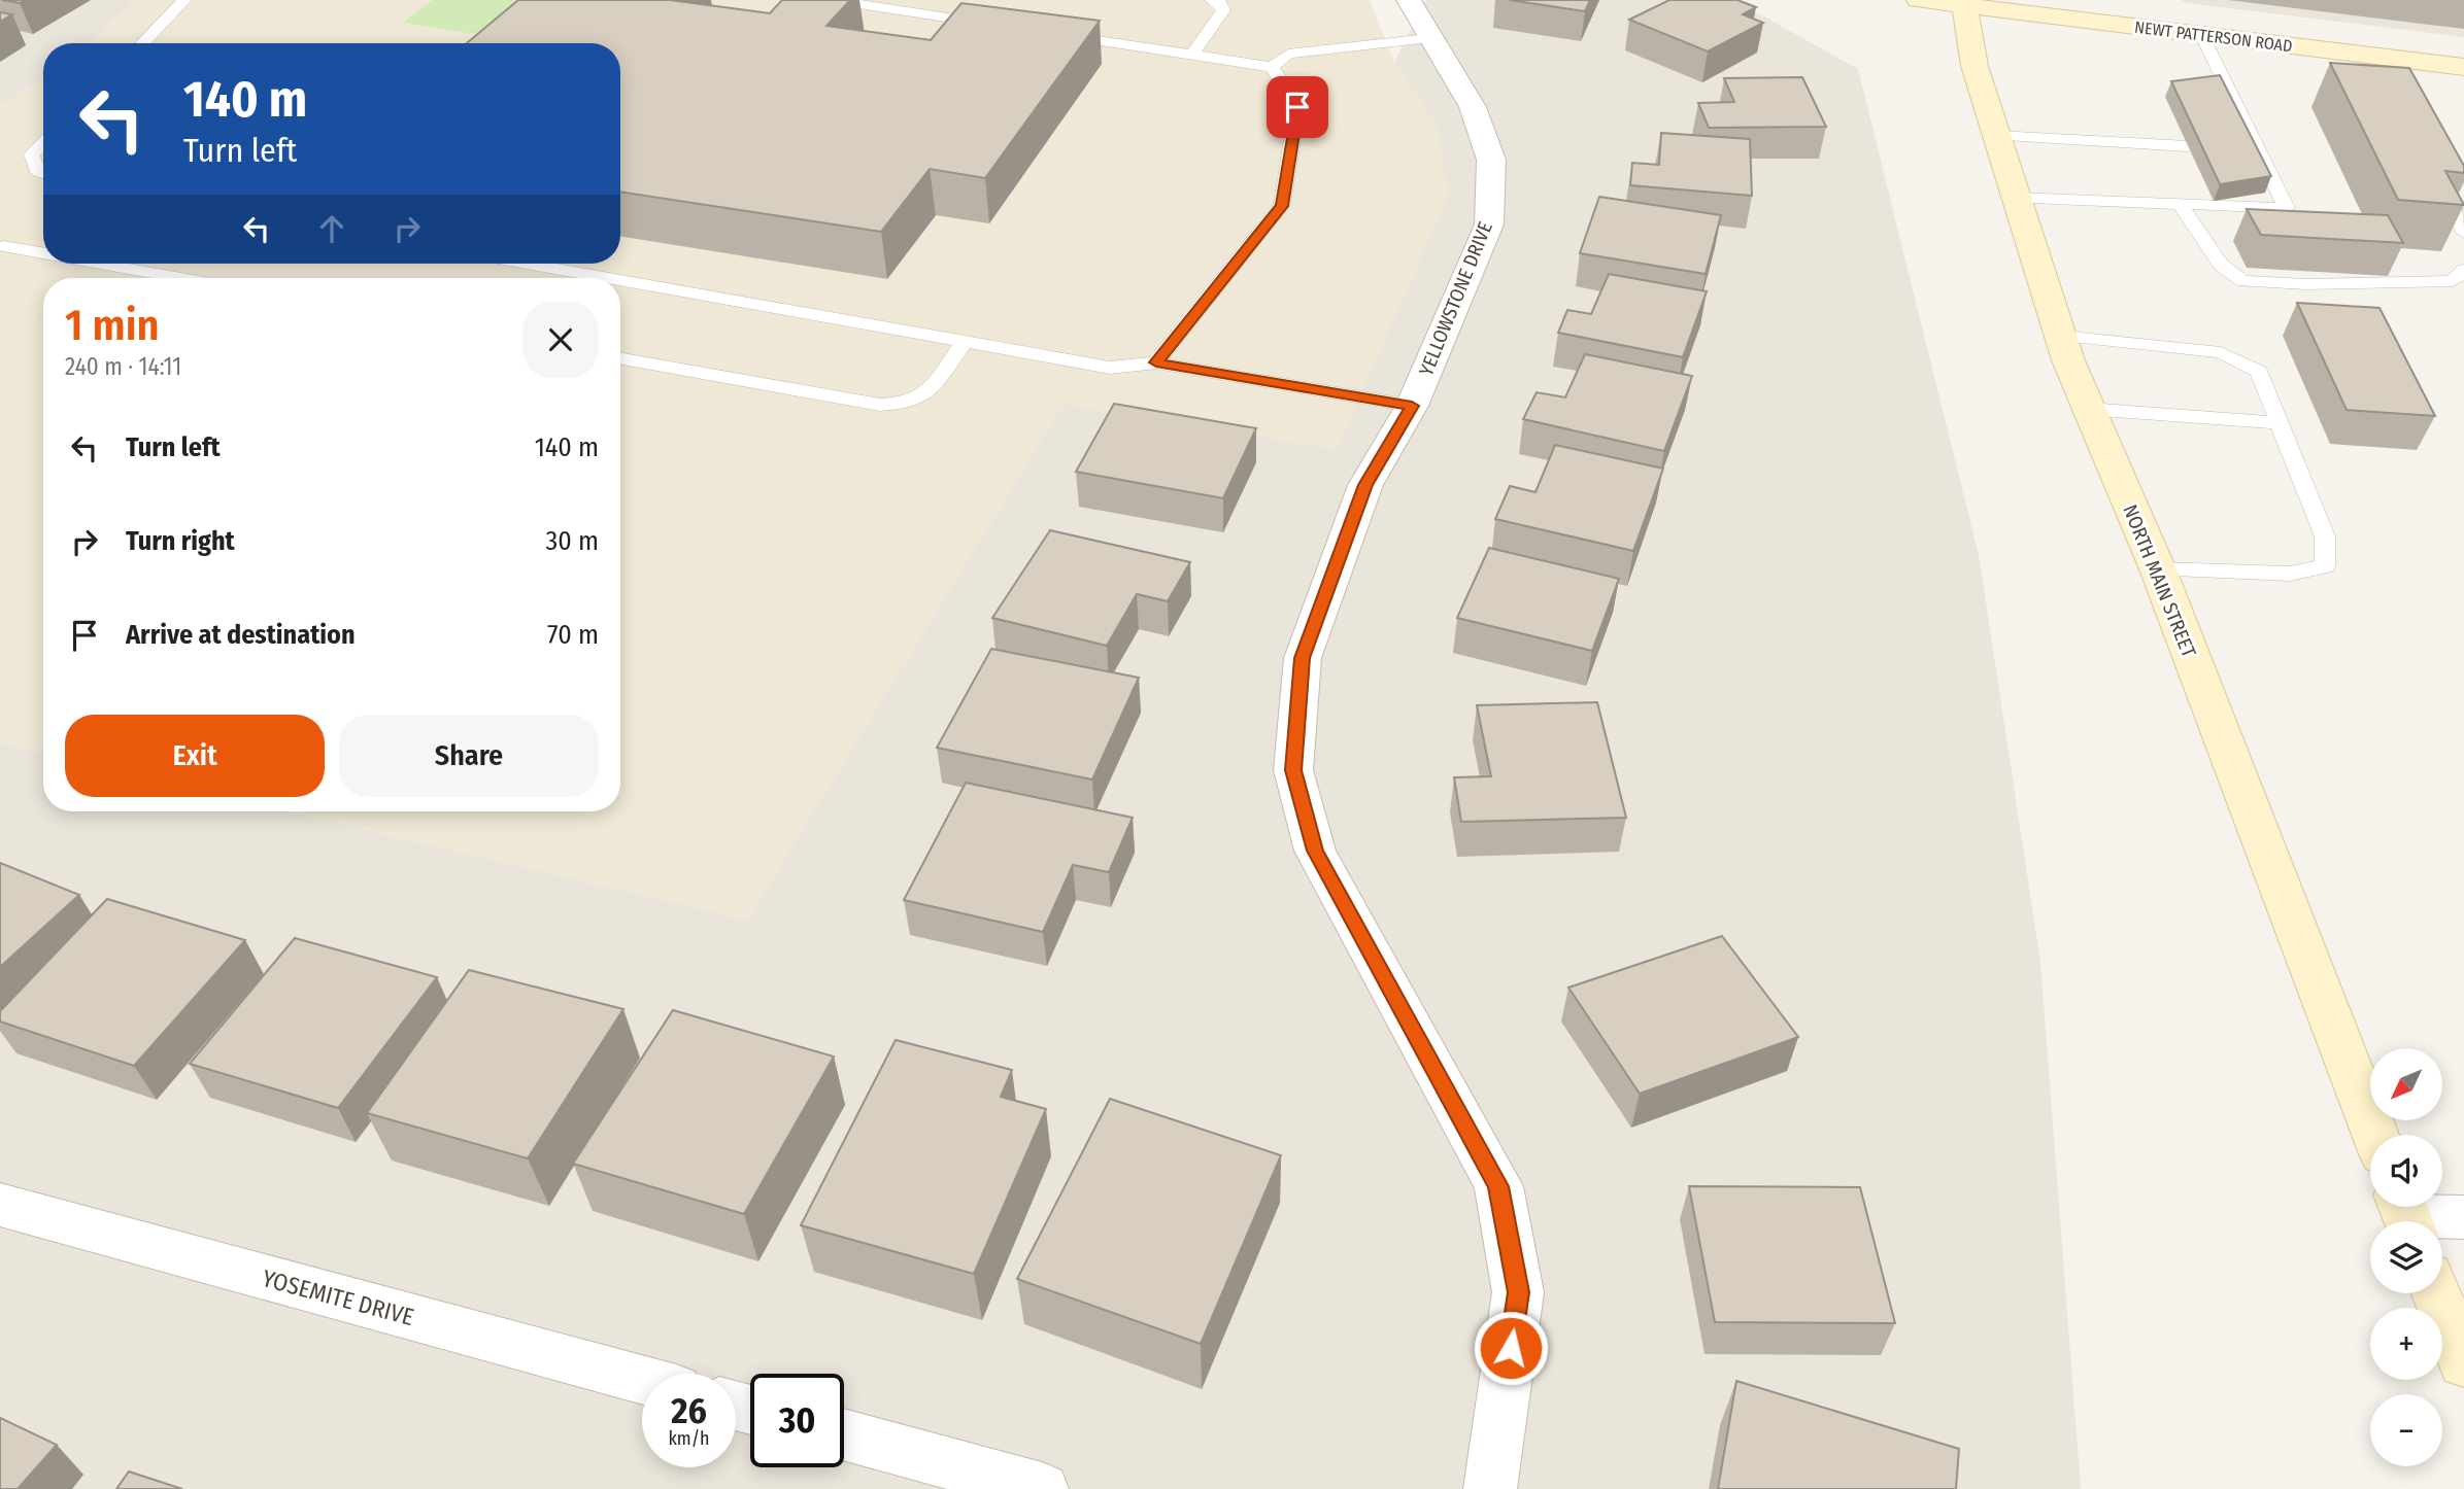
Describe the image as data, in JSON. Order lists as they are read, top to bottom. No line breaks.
{"streets":{"main road":["NEWT PATTERSON ROAD","NORTH MAIN STREET"],"street":["YELLOWSTONE DRIVE","YOSEMITE DRIVE"]},"crossings":[["NEWT PATTERSON ROAD","NORTH MAIN STREET"]],"north":"bottom left","page":{"turn":["140 m","Turn left"],"heading":["1 min","240 m · 14:11"],"list":[{"name":"Turn left","value":"140 m"},{"name":"Turn right","value":"30 m"},{"name":"Arrive at destination","value":"70 m"}],"buttons":["Exit","Share"],"map_buttons":["+","−"],"speed":"26 km/h","limit":"30"}}
